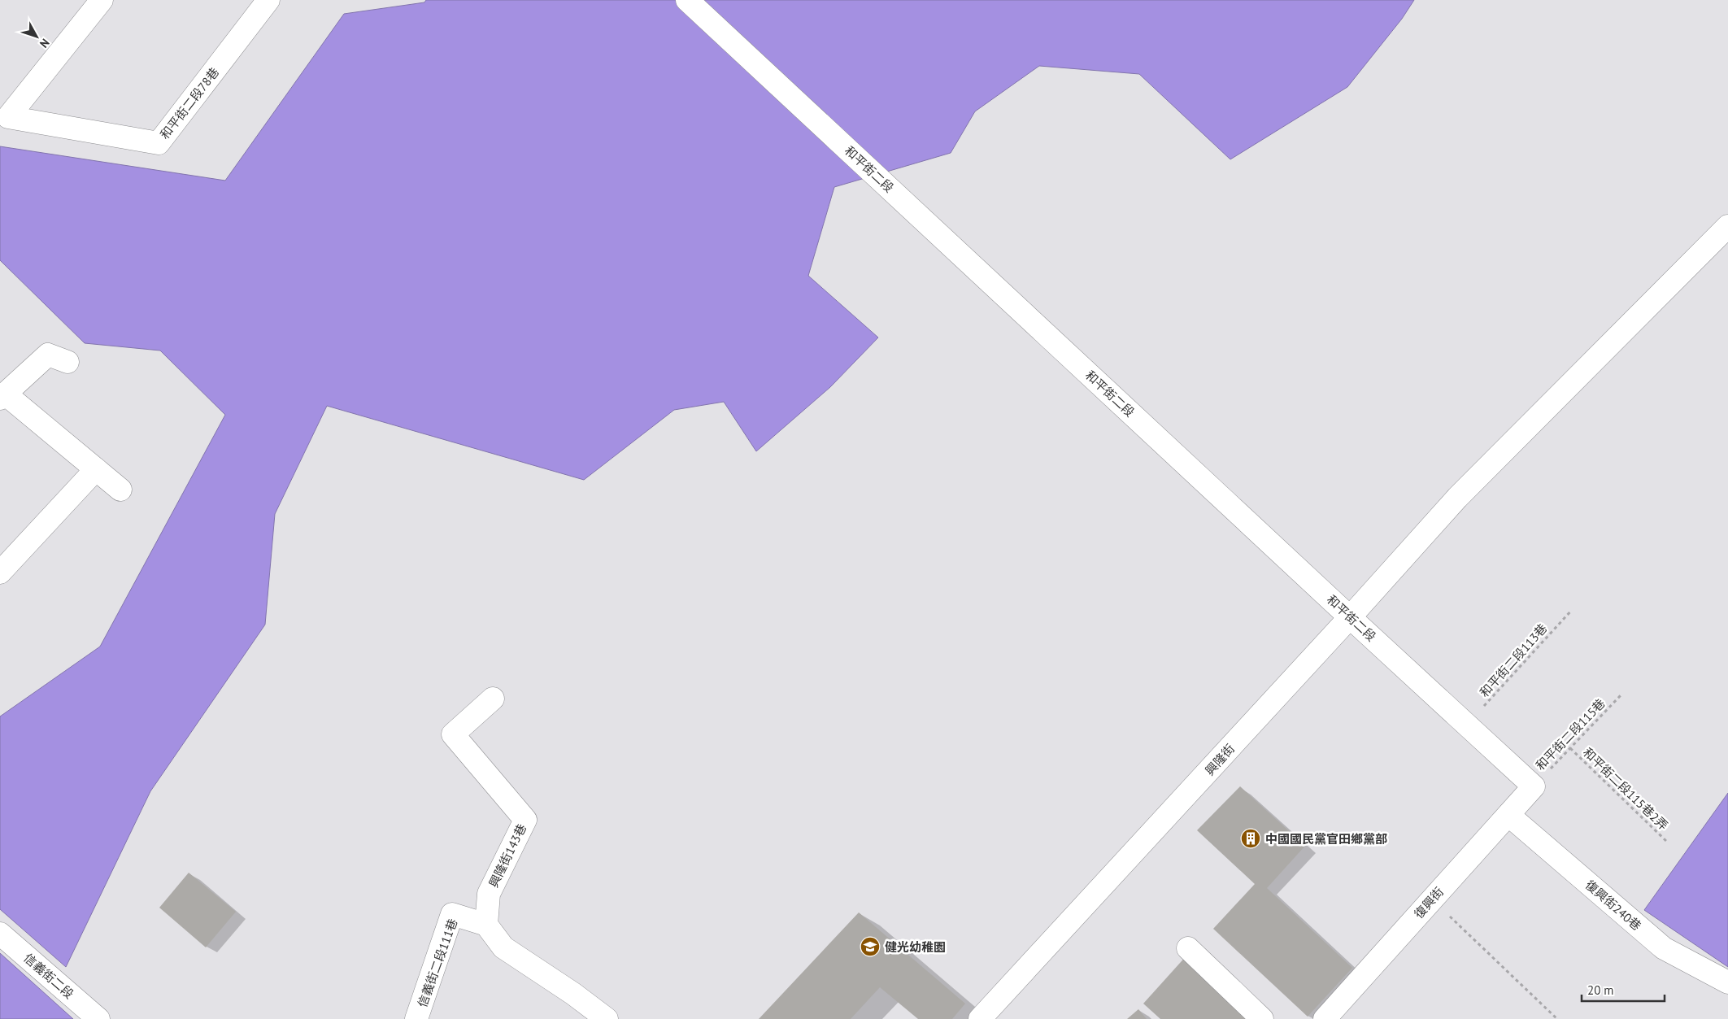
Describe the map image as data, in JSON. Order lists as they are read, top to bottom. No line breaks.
{"streets":{"street":["和平街二段78巷","和平街二段","興隆街","興隆街143巷","復興街","復興街240巷","信義街二段111巷","信義街二段"],"path":["和平街二段113巷","和平街二段115巷","和平街二段115巷2弄"]},"crossings":[["和平街二段","和平街二段113巷"],["和平街二段","和平街二段115巷"],["和平街二段","興隆街"],["和平街二段","復興街"],["和平街二段115巷","和平街二段115巷2弄"],["和平街二段115巷","復興街"],["興隆街143巷","信義街二段111巷"],["復興街","復興街240巷"]],"places":{"building":["中國國民黨官田鄉黨部"],"school or university":["健光幼稚園"]},"scale_bar":"20 m","north":"bottom right"}
